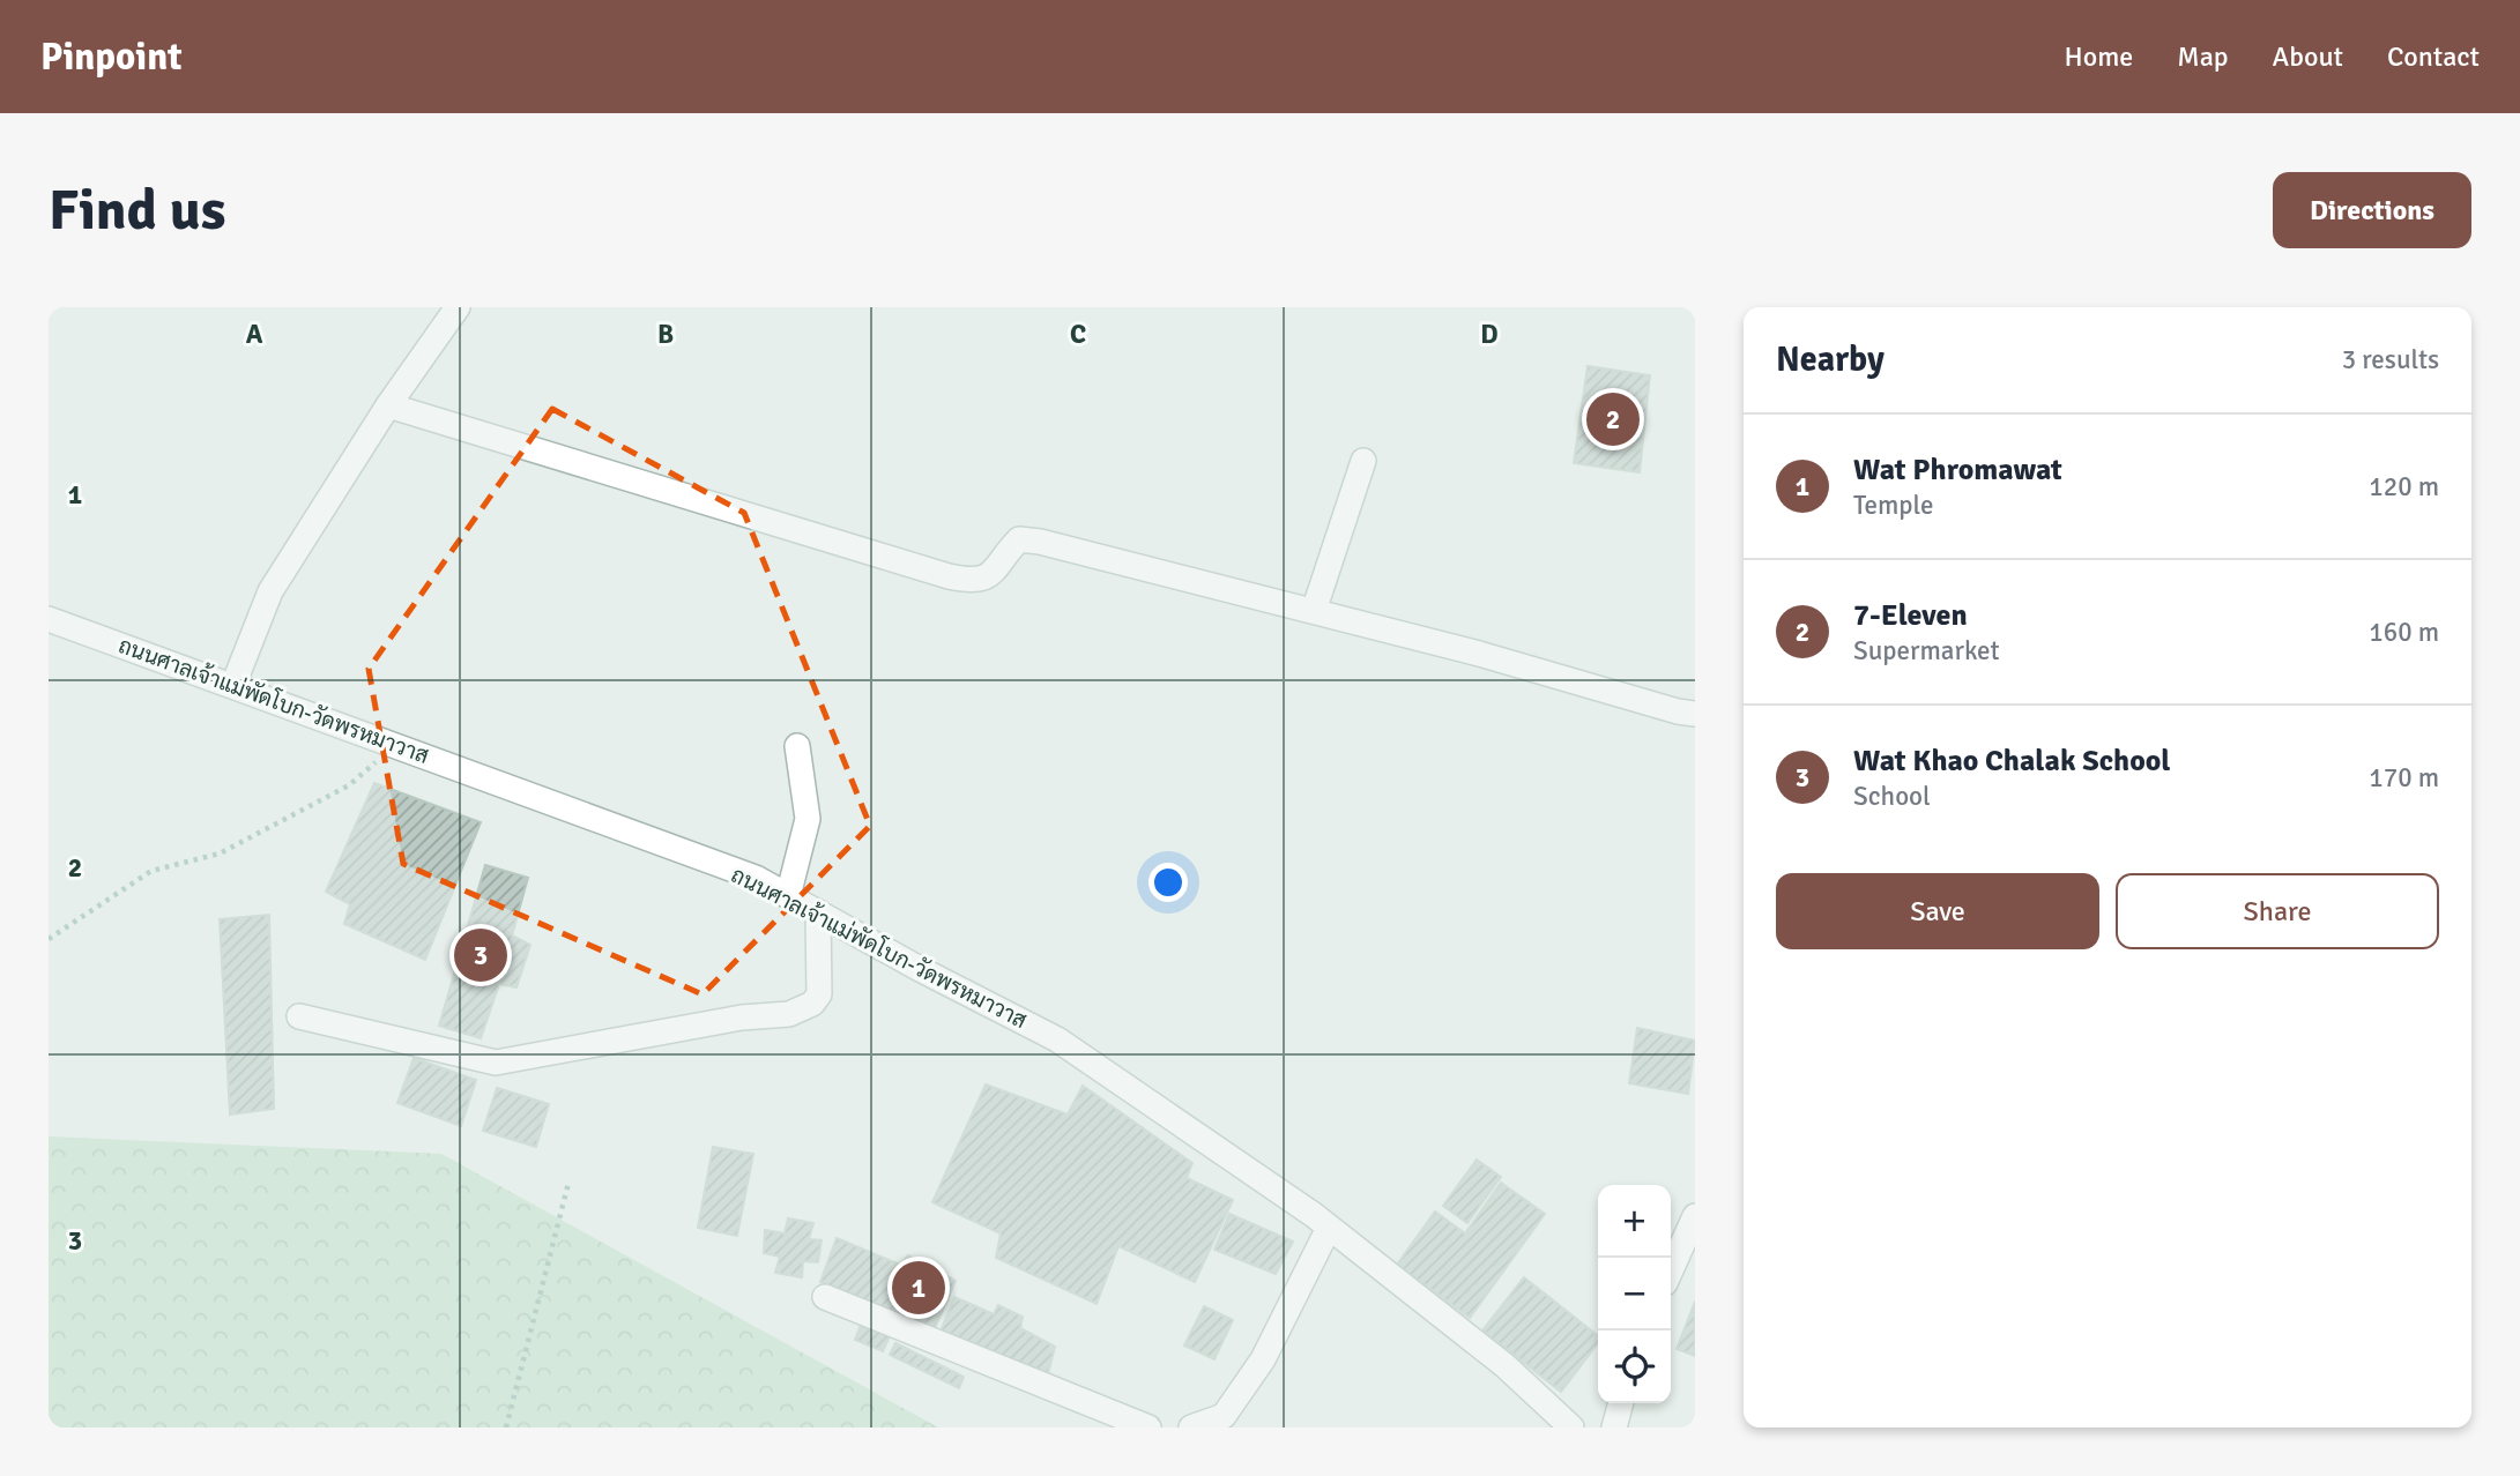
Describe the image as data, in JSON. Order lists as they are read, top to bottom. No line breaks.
{"streets":{"street":["ถนนศาลเจ้าแม่พัดโบก-วัดพรหมาวาส"]},"page":{"header":"Pinpoint","nav":["Home","Map","About","Contact"],"buttons":["Directions",["Save","Share"]],"title":"Find us","heading":["Nearby","3 results"],"pins":["2","3","1"],"list":[{"mark":"1","name":"Wat Phromawat","note":"Temple","value":"120 m"},{"mark":"2","name":"7-Eleven","note":"Supermarket","value":"160 m"},{"mark":"3","name":"Wat Khao Chalak School","note":"School","value":"170 m"}],"map_buttons":["+","−"]},"grid":{"columns":["A","B","C","D"],"rows":["1","2","3"]}}
